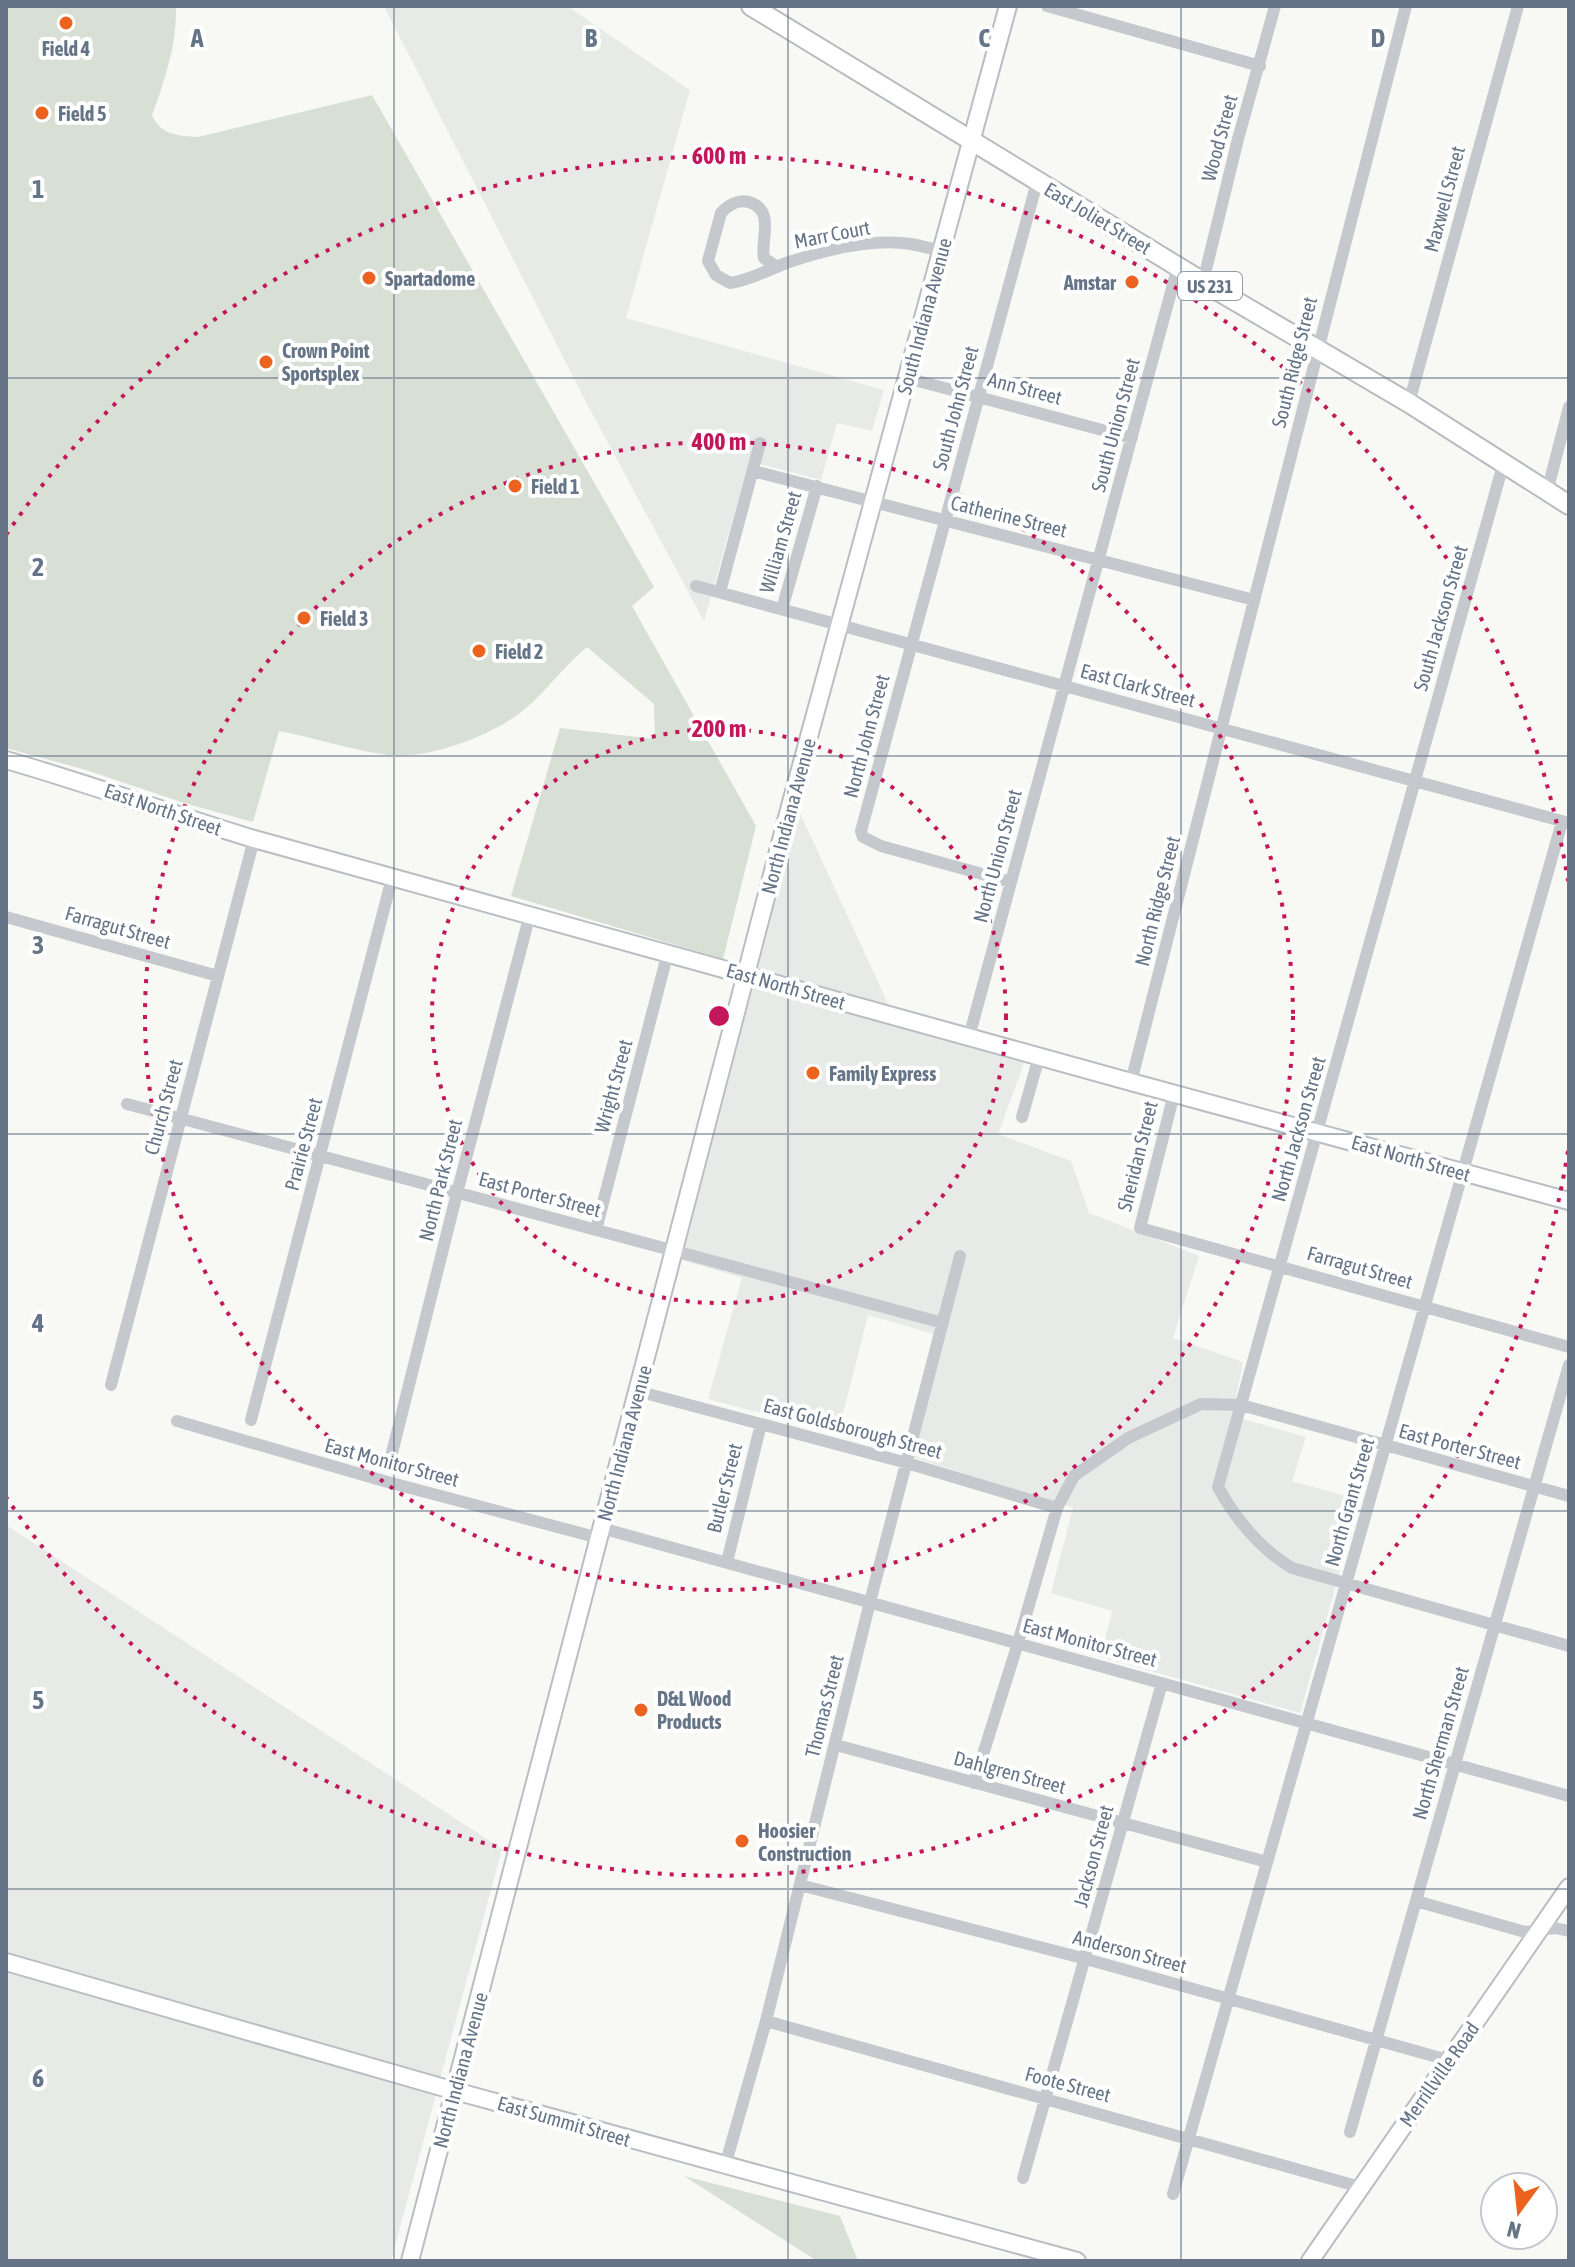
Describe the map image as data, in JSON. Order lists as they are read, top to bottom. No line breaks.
{"streets":{"main road":["East Joliet Street","US 231"],"street":["Wood Street","Maxwell Street","Marr Court","South Indiana Avenue","South Ridge Street","Ann Street","South John Street","South Union Street","Catherine Street","William Street","South Jackson Street","East Clark Street","North John Street","East North Street","North Indiana Avenue","North Union Street","North Ridge Street","Farragut Street","Wright Street","Church Street","North Jackson Street","Prairie Street","Sheridan Street","North Park Street","East Porter Street","East Goldsborough Street","East Monitor Street","Butler Street","North Grant Street","Thomas Street","North Sherman Street","Dahlgren Street","Jackson Street","Anderson Street","Merrillville Road","Foote Street","East Summit Street"]},"crossings":[["Wood Street","East Joliet Street"],["Maxwell Street","East Joliet Street"],["East Joliet Street","South Indiana Avenue"],["East Joliet Street","South Ridge Street"],["East Joliet Street","South John Street"],["East Joliet Street","South Union Street"],["East Joliet Street","South Jackson Street"],["Marr Court","South Indiana Avenue"],["South Indiana Avenue","Ann Street"],["South Indiana Avenue","Catherine Street"],["South Indiana Avenue","East Clark Street"],["South Indiana Avenue","North Indiana Avenue"],["South Ridge Street","Catherine Street"],["South Ridge Street","East Clark Street"],["South Ridge Street","North Ridge Street"],["Ann Street","South John Street"],["Ann Street","South Union Street"],["South John Street","Catherine Street"],["South John Street","East Clark Street"],["South John Street","North John Street"],["South Union Street","Catherine Street"],["South Union Street","East Clark Street"],["South Union Street","North Union Street"],["Catherine Street","William Street"],["William Street","East Clark Street"],["South Jackson Street","East Clark Street"],["South Jackson Street","North Jackson Street"],["East Clark Street","North John Street"],["East Clark Street","North Indiana Avenue"],["East Clark Street","North Union Street"],["East Clark Street","North Ridge Street"],["East Clark Street","North Jackson Street"],["East Clark Street","North Grant Street"],["North John Street","North Union Street"],["East North Street","North Indiana Avenue"],["East North Street","North Union Street"],["East North Street","North Ridge Street"],["East North Street","Wright Street"],["East North Street","Church Street"],["East North Street","North Jackson Street"],["East North Street","Prairie Street"],["East North Street","Sheridan Street"],["East North Street","North Park Street"],["East North Street","North Grant Street"],["North Indiana Avenue","East Porter Street"],["North Indiana Avenue","East Goldsborough Street"],["North Indiana Avenue","East Monitor Street"],["North Indiana Avenue","East Summit Street"],["Farragut Street","Church Street"],["Farragut Street","North Jackson Street"],["Farragut Street","Sheridan Street"],["Farragut Street","North Grant Street"],["Wright Street","East Porter Street"],["Church Street","East Porter Street"],["North Jackson Street","East Porter Street"],["North Jackson Street","North Grant Street"],["Prairie Street","East Porter Street"],["North Park Street","East Porter Street"],["East Porter Street","East Goldsborough Street"],["East Porter Street","North Grant Street"],["East Porter Street","Thomas Street"],["East Porter Street","North Sherman Street"],["East Goldsborough Street","Butler Street"],["East Goldsborough Street","Thomas Street"],["East Monitor Street","Butler Street"],["East Monitor Street","North Grant Street"],["East Monitor Street","Thomas Street"],["East Monitor Street","North Sherman Street"],["East Monitor Street","Jackson Street"],["North Grant Street","Dahlgren Street"],["North Grant Street","Anderson Street"],["North Grant Street","Foote Street"],["Thomas Street","Dahlgren Street"],["Thomas Street","Anderson Street"],["Thomas Street","Foote Street"],["Thomas Street","East Summit Street"],["North Sherman Street","Anderson Street"],["Dahlgren Street","Jackson Street"],["Jackson Street","Anderson Street"],["Jackson Street","Foote Street"],["Anderson Street","Merrillville Road"],["Merrillville Road","Foote Street"]],"places":["Field 4","Field 5","Spartadome","Amstar","Crown Point Sportsplex","Field 1","Field 3","Field 2","Family Express","D&L Wood Products","Hoosier Construction"],"north":"bottom","grid":{"columns":["A","B","C","D"],"rows":["1","2","3","4","5","6"]},"rings":["600 m","400 m","200 m"]}
